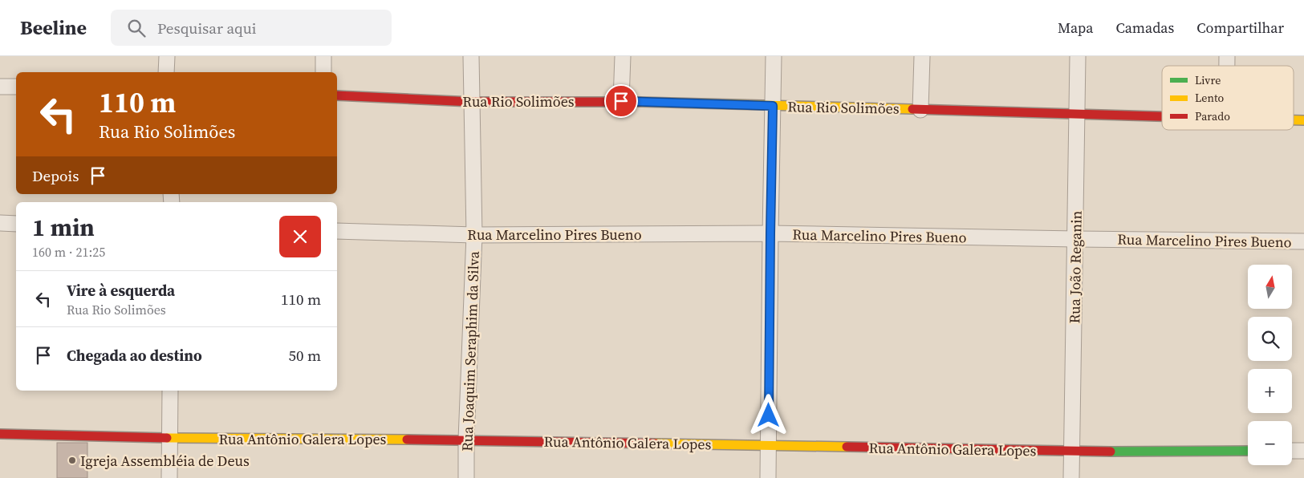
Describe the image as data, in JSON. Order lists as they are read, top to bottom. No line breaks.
{"streets":{"street":["Rua Rio Solimões","Rua Marcelino Pires Bueno","Rua João Reganin","Rua Joaquim Seraphim da Silva","Rua Antônio Galera Lopes"]},"crossings":[["Rua Rio Solimões","Rua João Reganin"],["Rua Rio Solimões","Rua Joaquim Seraphim da Silva"],["Rua Marcelino Pires Bueno","Rua João Reganin"],["Rua Marcelino Pires Bueno","Rua Joaquim Seraphim da Silva"],["Rua João Reganin","Rua Antônio Galera Lopes"],["Rua Joaquim Seraphim da Silva","Rua Antônio Galera Lopes"]],"places":["Igreja Assembléia de Deus"],"legend":["Livre","Lento","Parado"],"north":"top","page":{"header":"Beeline","search":"Pesquisar aqui","nav":["Mapa","Camadas","Compartilhar"],"turn":["110 m","Rua Rio Solimões"],"then":"Depois","heading":["1 min","160 m · 21:25"],"map_buttons":["+","−"],"list":[{"name":"Vire à esquerda","note":"Rua Rio Solimões","value":"110 m"},{"name":"Chegada ao destino","value":"50 m"}]}}
